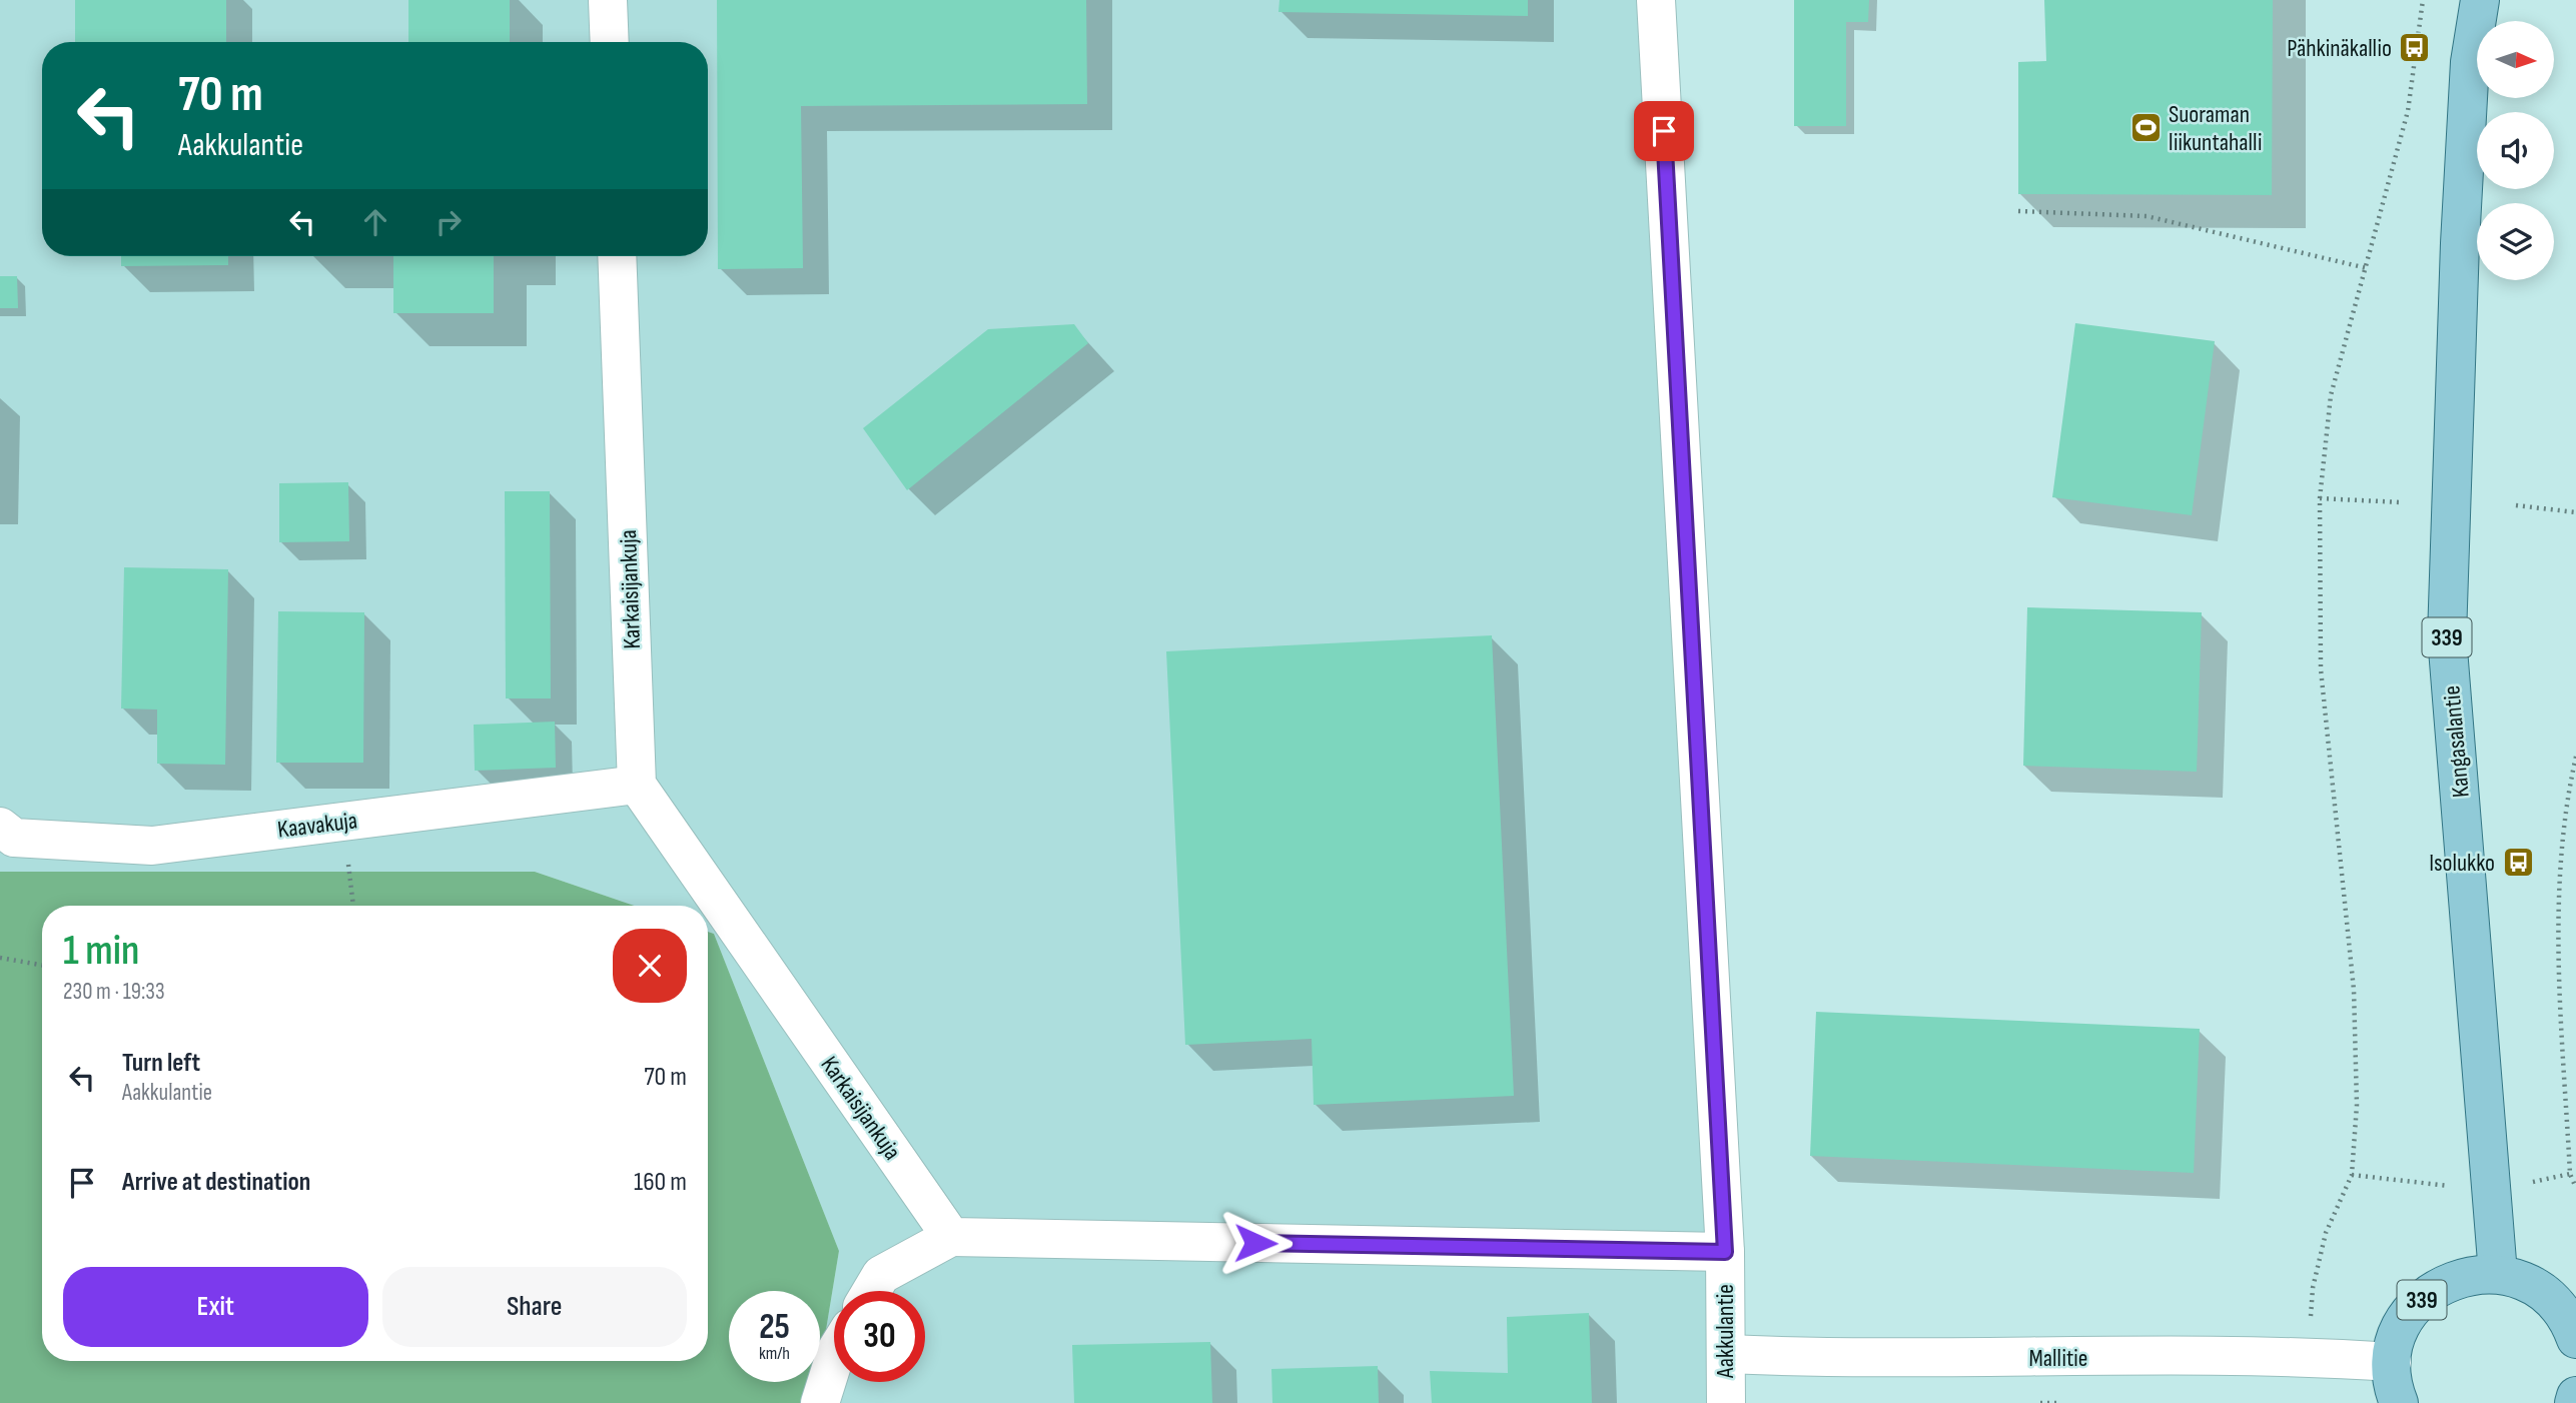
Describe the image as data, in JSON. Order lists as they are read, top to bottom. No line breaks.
{"streets":{"main road":["339","Kangasalantie"],"street":["Karkaisijankuja","Kaavakuja","Aakkulantie","Mallitie"]},"crossings":[["Karkaisijankuja","Kaavakuja"],["339","Kangasalantie"],["339","Mallitie"],["Aakkulantie","Mallitie"]],"places":{"bus stop":["Pähkinäkallio","Isolukko"],"sports":["Suoraman liikuntahalli"]},"north":"right","page":{"turn":["70 m","Aakkulantie"],"heading":["1 min","230 m · 19:33"],"list":[{"name":"Turn left","note":"Aakkulantie","value":"70 m"},{"name":"Arrive at destination","value":"160 m"}],"buttons":["Exit","Share"],"speed":"25 km/h","limit":"30"}}
